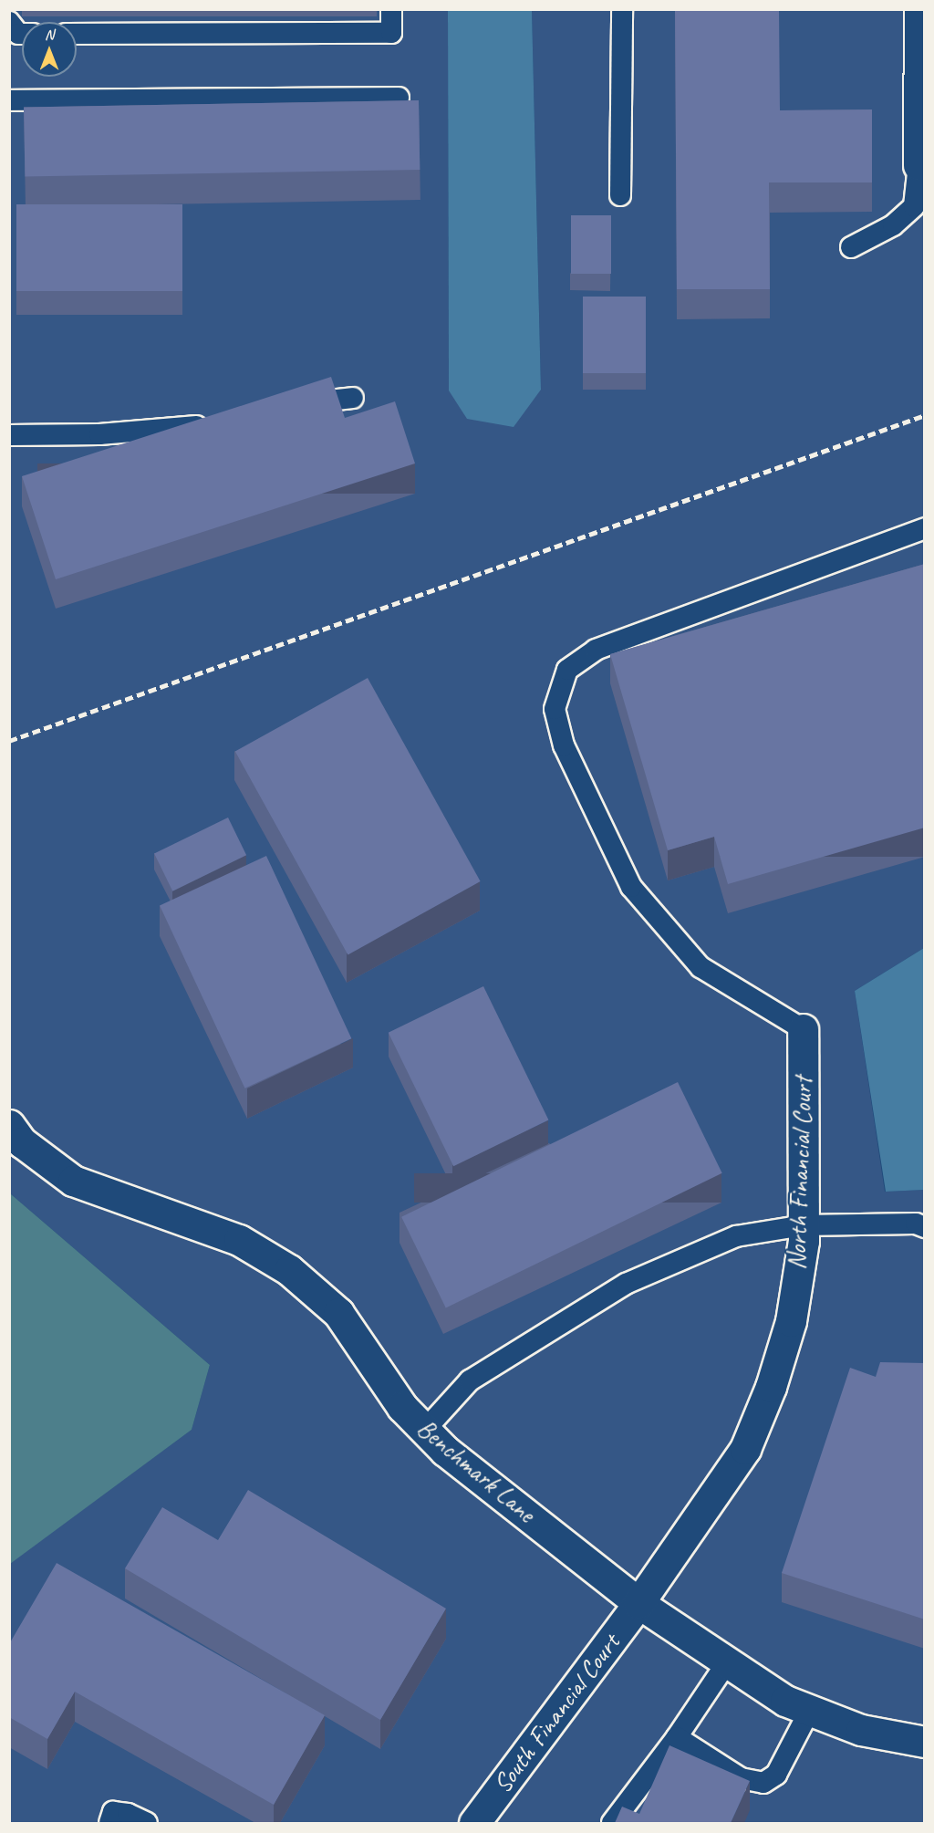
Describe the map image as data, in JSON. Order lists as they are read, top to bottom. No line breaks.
{"streets":{"street":["North Financial Court","Benchmark Lane","South Financial Court"]},"crossings":[["North Financial Court","Benchmark Lane"],["North Financial Court","South Financial Court"],["Benchmark Lane","South Financial Court"]],"north":"top"}
